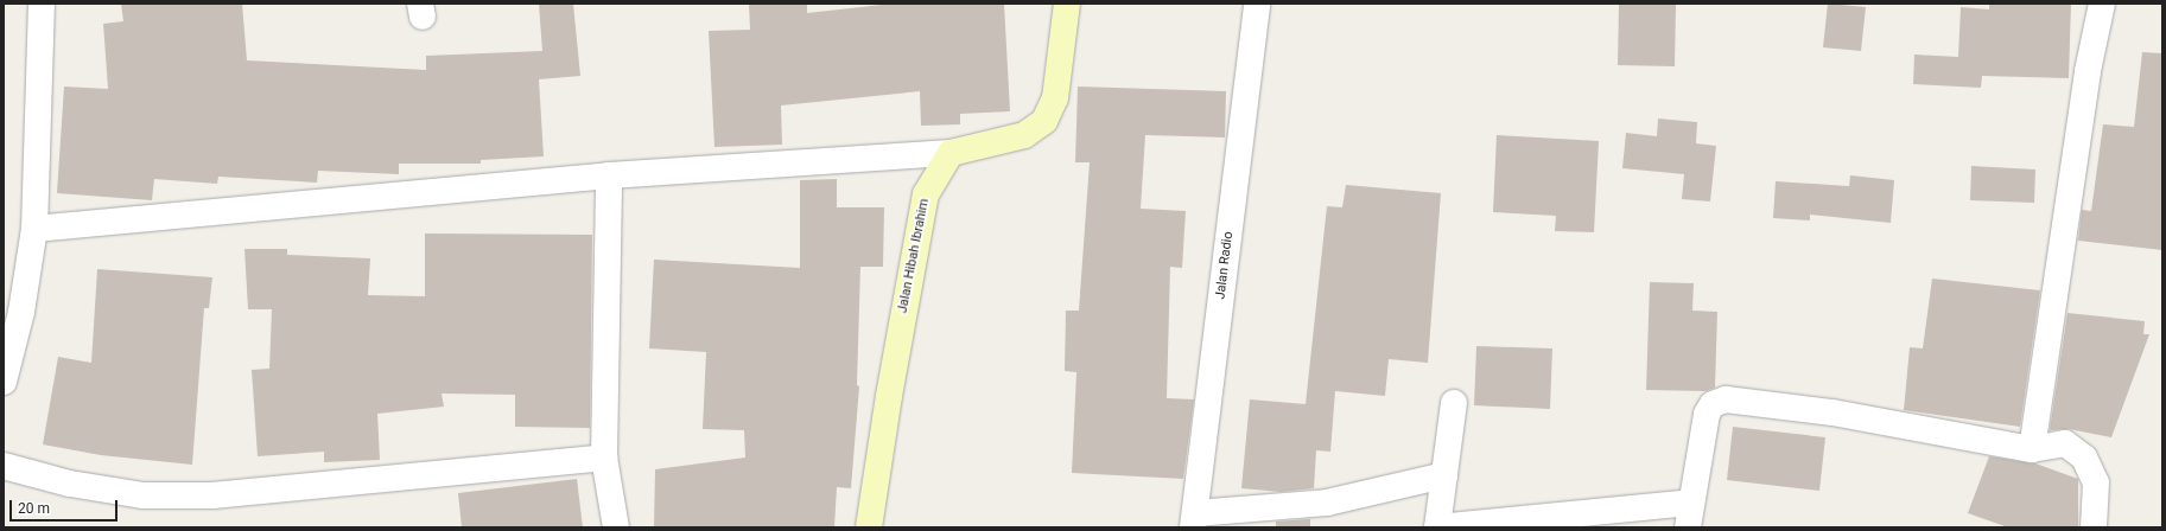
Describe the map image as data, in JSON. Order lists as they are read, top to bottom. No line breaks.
{"streets":{"street":["Jalan Hibah Ibrahim","Jalan Radio"]},"scale_bar":"20 m"}
